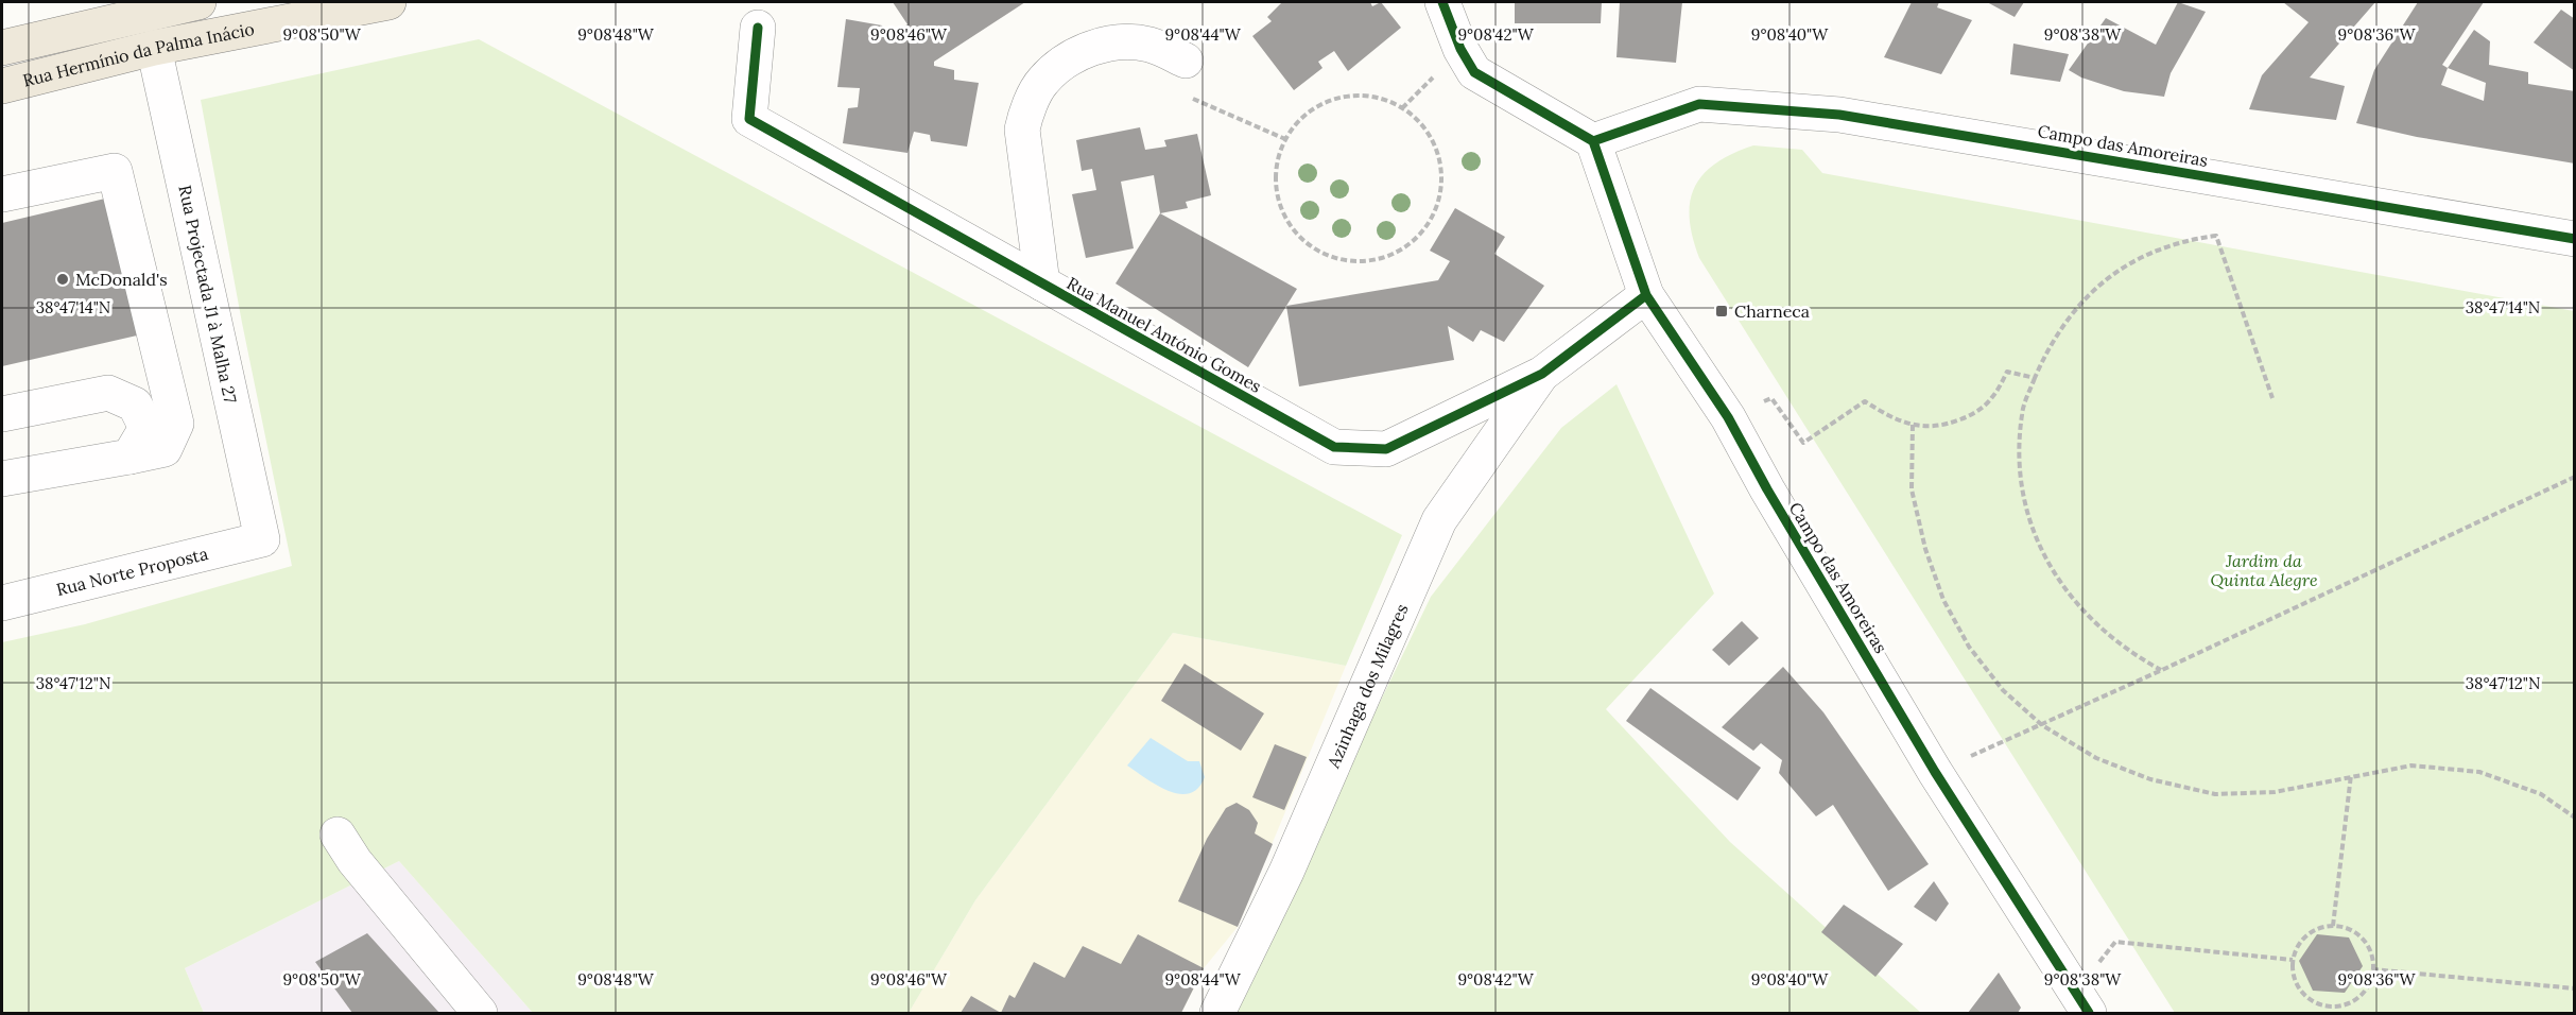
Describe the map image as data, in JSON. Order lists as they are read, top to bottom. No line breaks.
{"streets":{"main road":["Rua Hermínio da Palma Inácio"],"street":["Campo das Amoreiras","Rua Projectada J1 à Malha 27","Rua Manuel António Gomes","Rua Norte Proposta","Azinhaga dos Milagres"]},"crossings":[["Rua Hermínio da Palma Inácio","Rua Projectada J1 à Malha 27"],["Campo das Amoreiras","Rua Manuel António Gomes"],["Rua Projectada J1 à Malha 27","Rua Norte Proposta"],["Rua Manuel António Gomes","Azinhaga dos Milagres"]],"parks":["Jardim da Quinta Alegre"],"places":{"other":["McDonald's"],"transit":["Charneca"]},"coordinates":["9°08'50\"W","9°08'48\"W","9°08'46\"W","9°08'44\"W","9°08'42\"W","9°08'40\"W","9°08'38\"W","9°08'36\"W","38°47'14\"N","38°47'12\"N"]}
